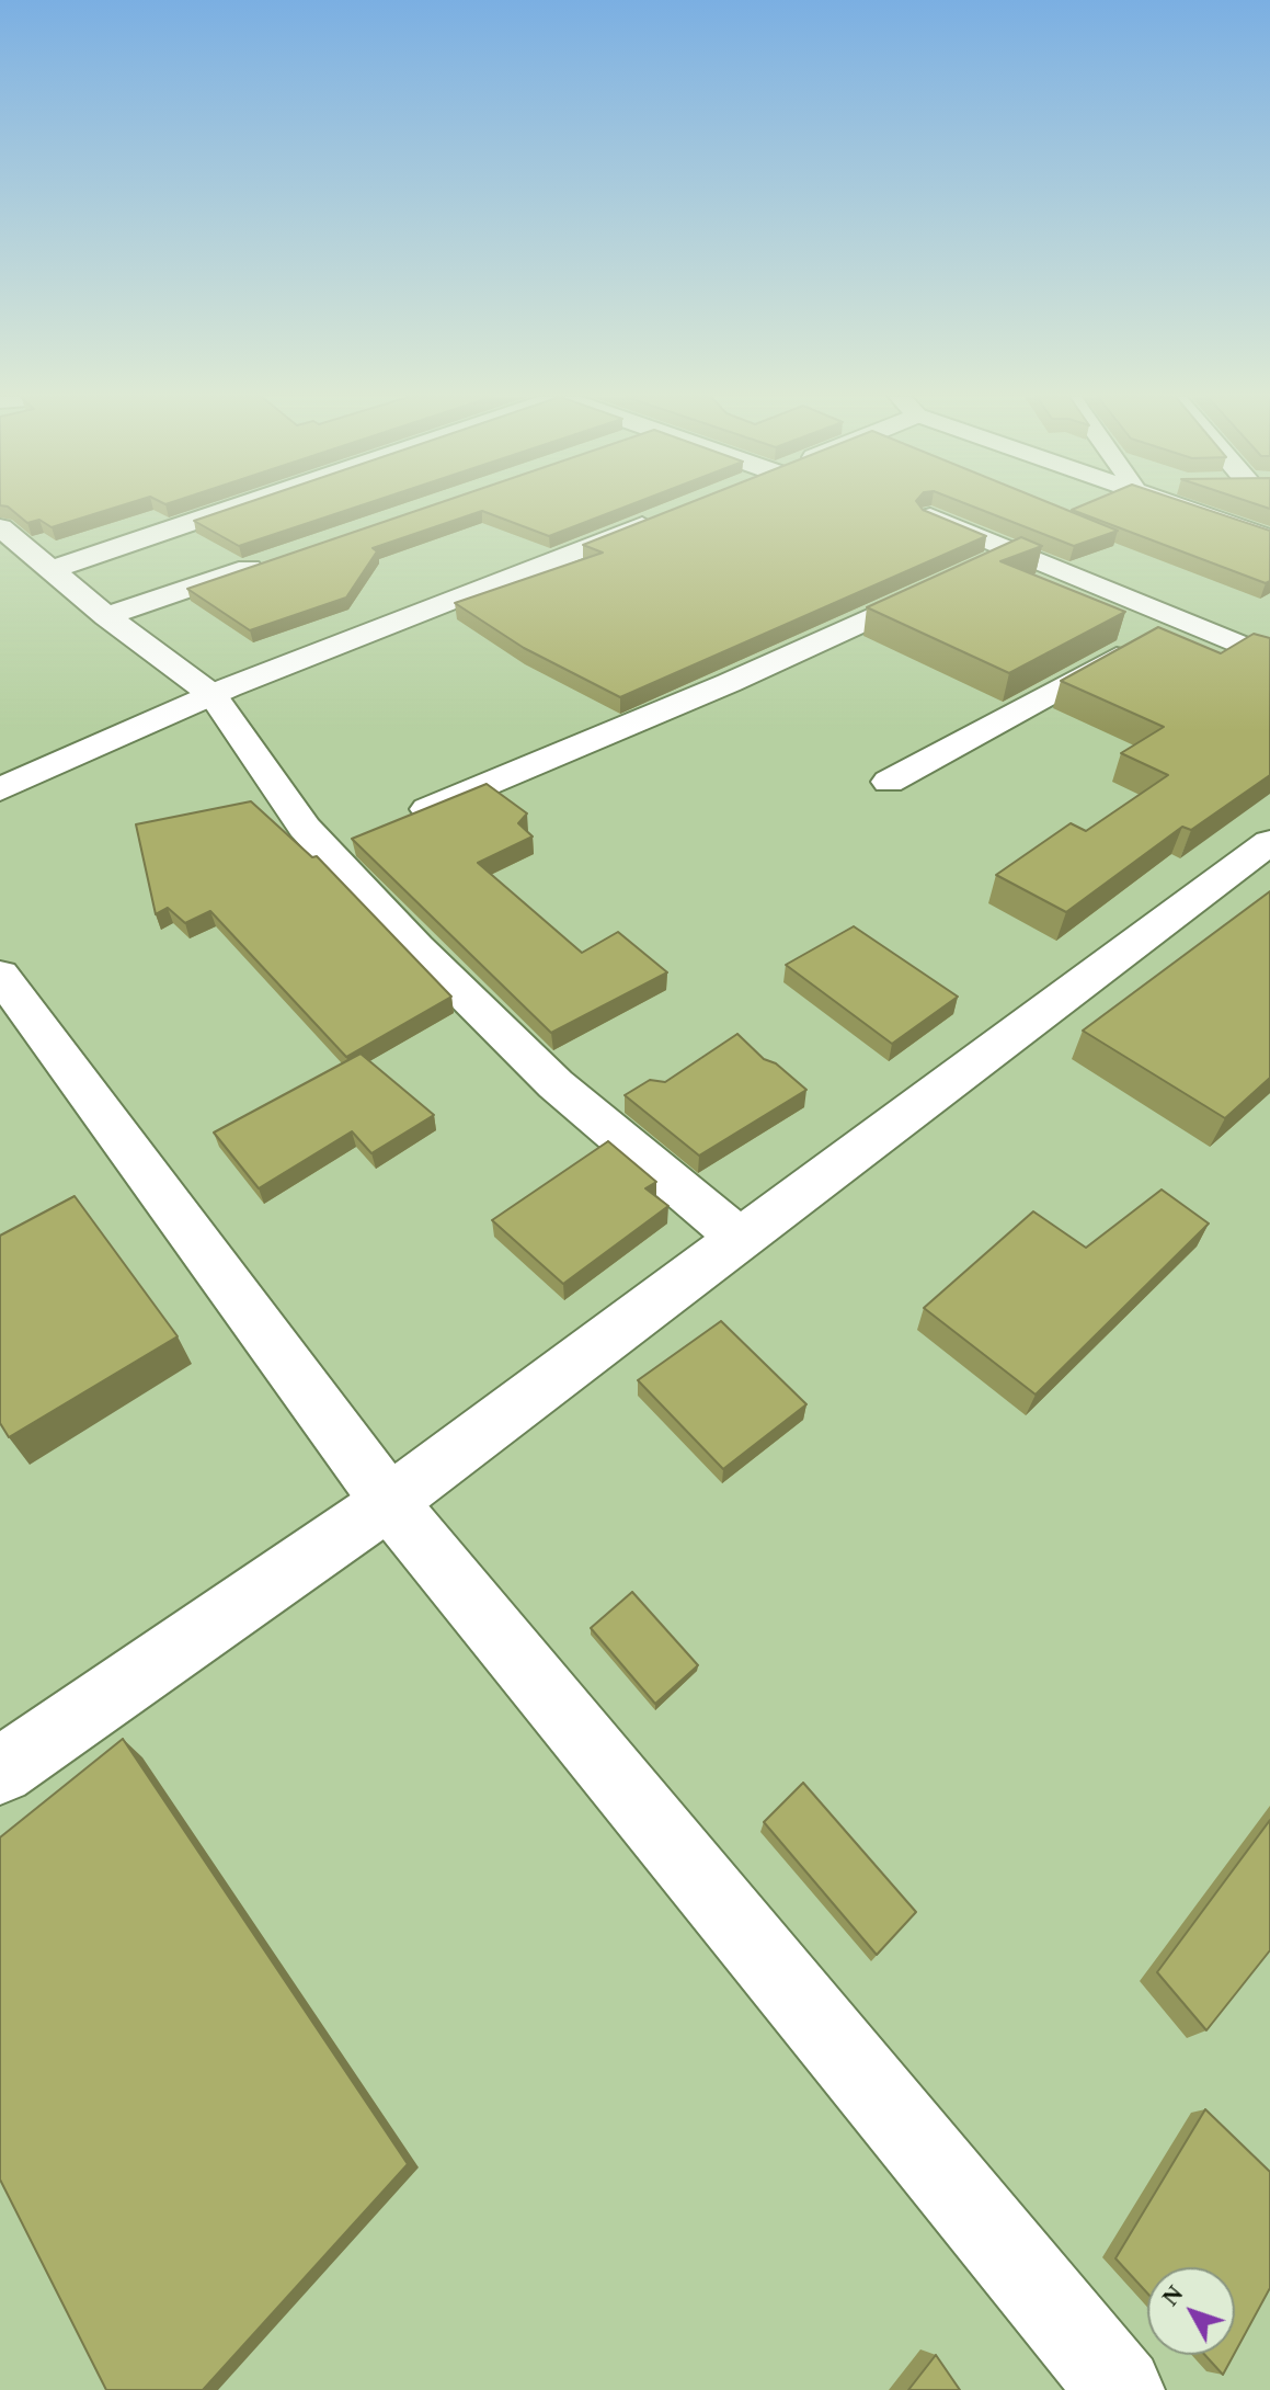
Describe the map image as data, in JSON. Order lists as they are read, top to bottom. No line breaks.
{"north":"top left"}
